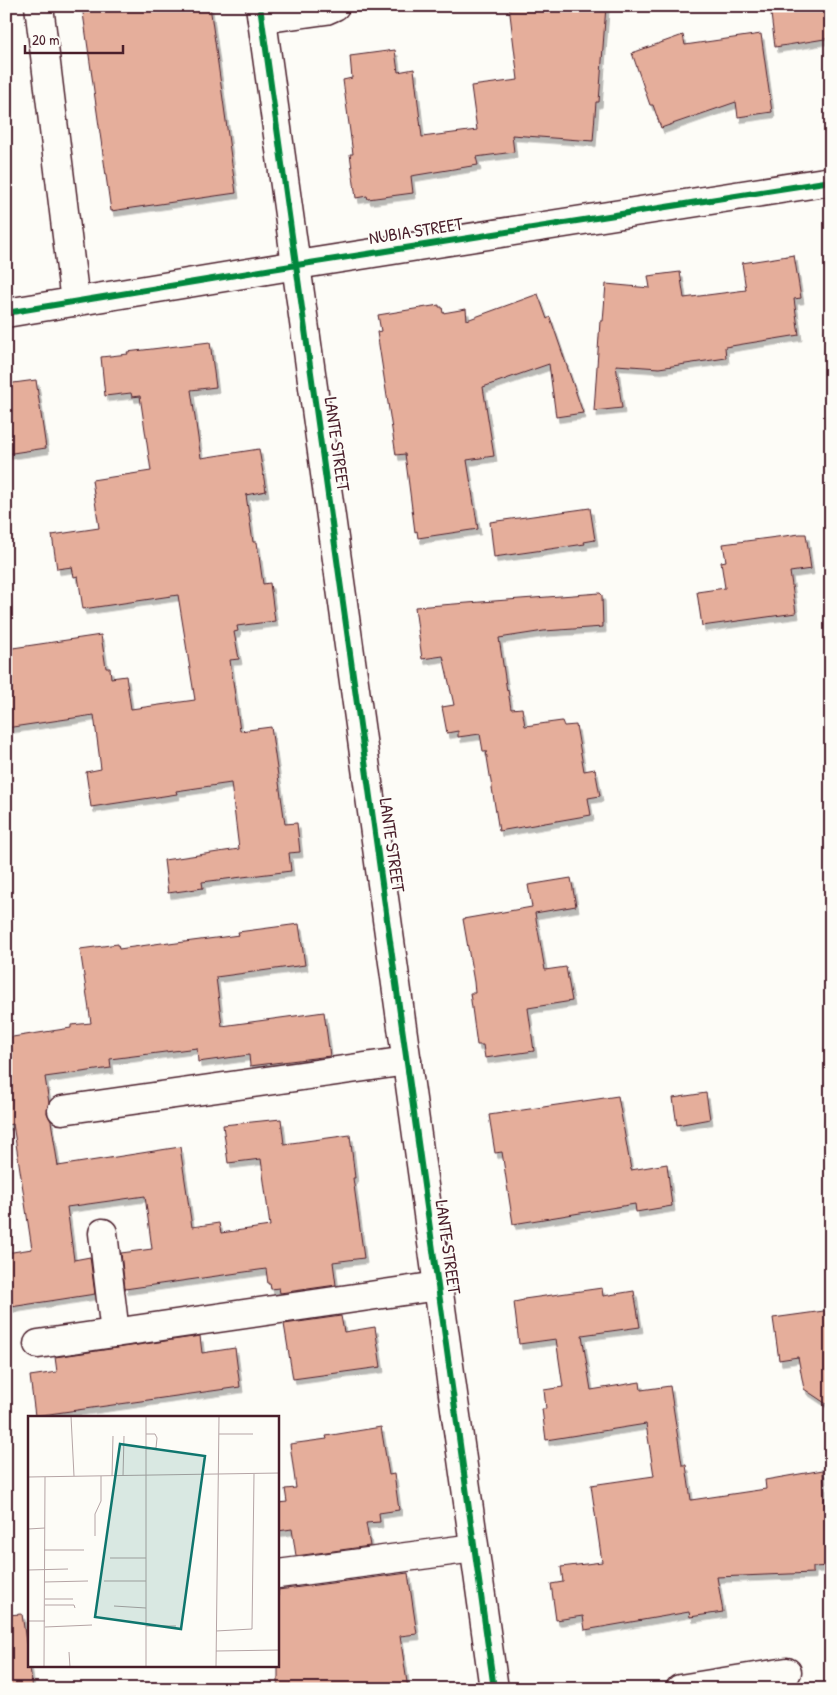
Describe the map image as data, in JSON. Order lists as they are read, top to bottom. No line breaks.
{"streets":{"street":["NUBIA STREET","LANTE STREET"]},"crossings":[["NUBIA STREET","LANTE STREET"]],"scale_bar":"20 m"}
